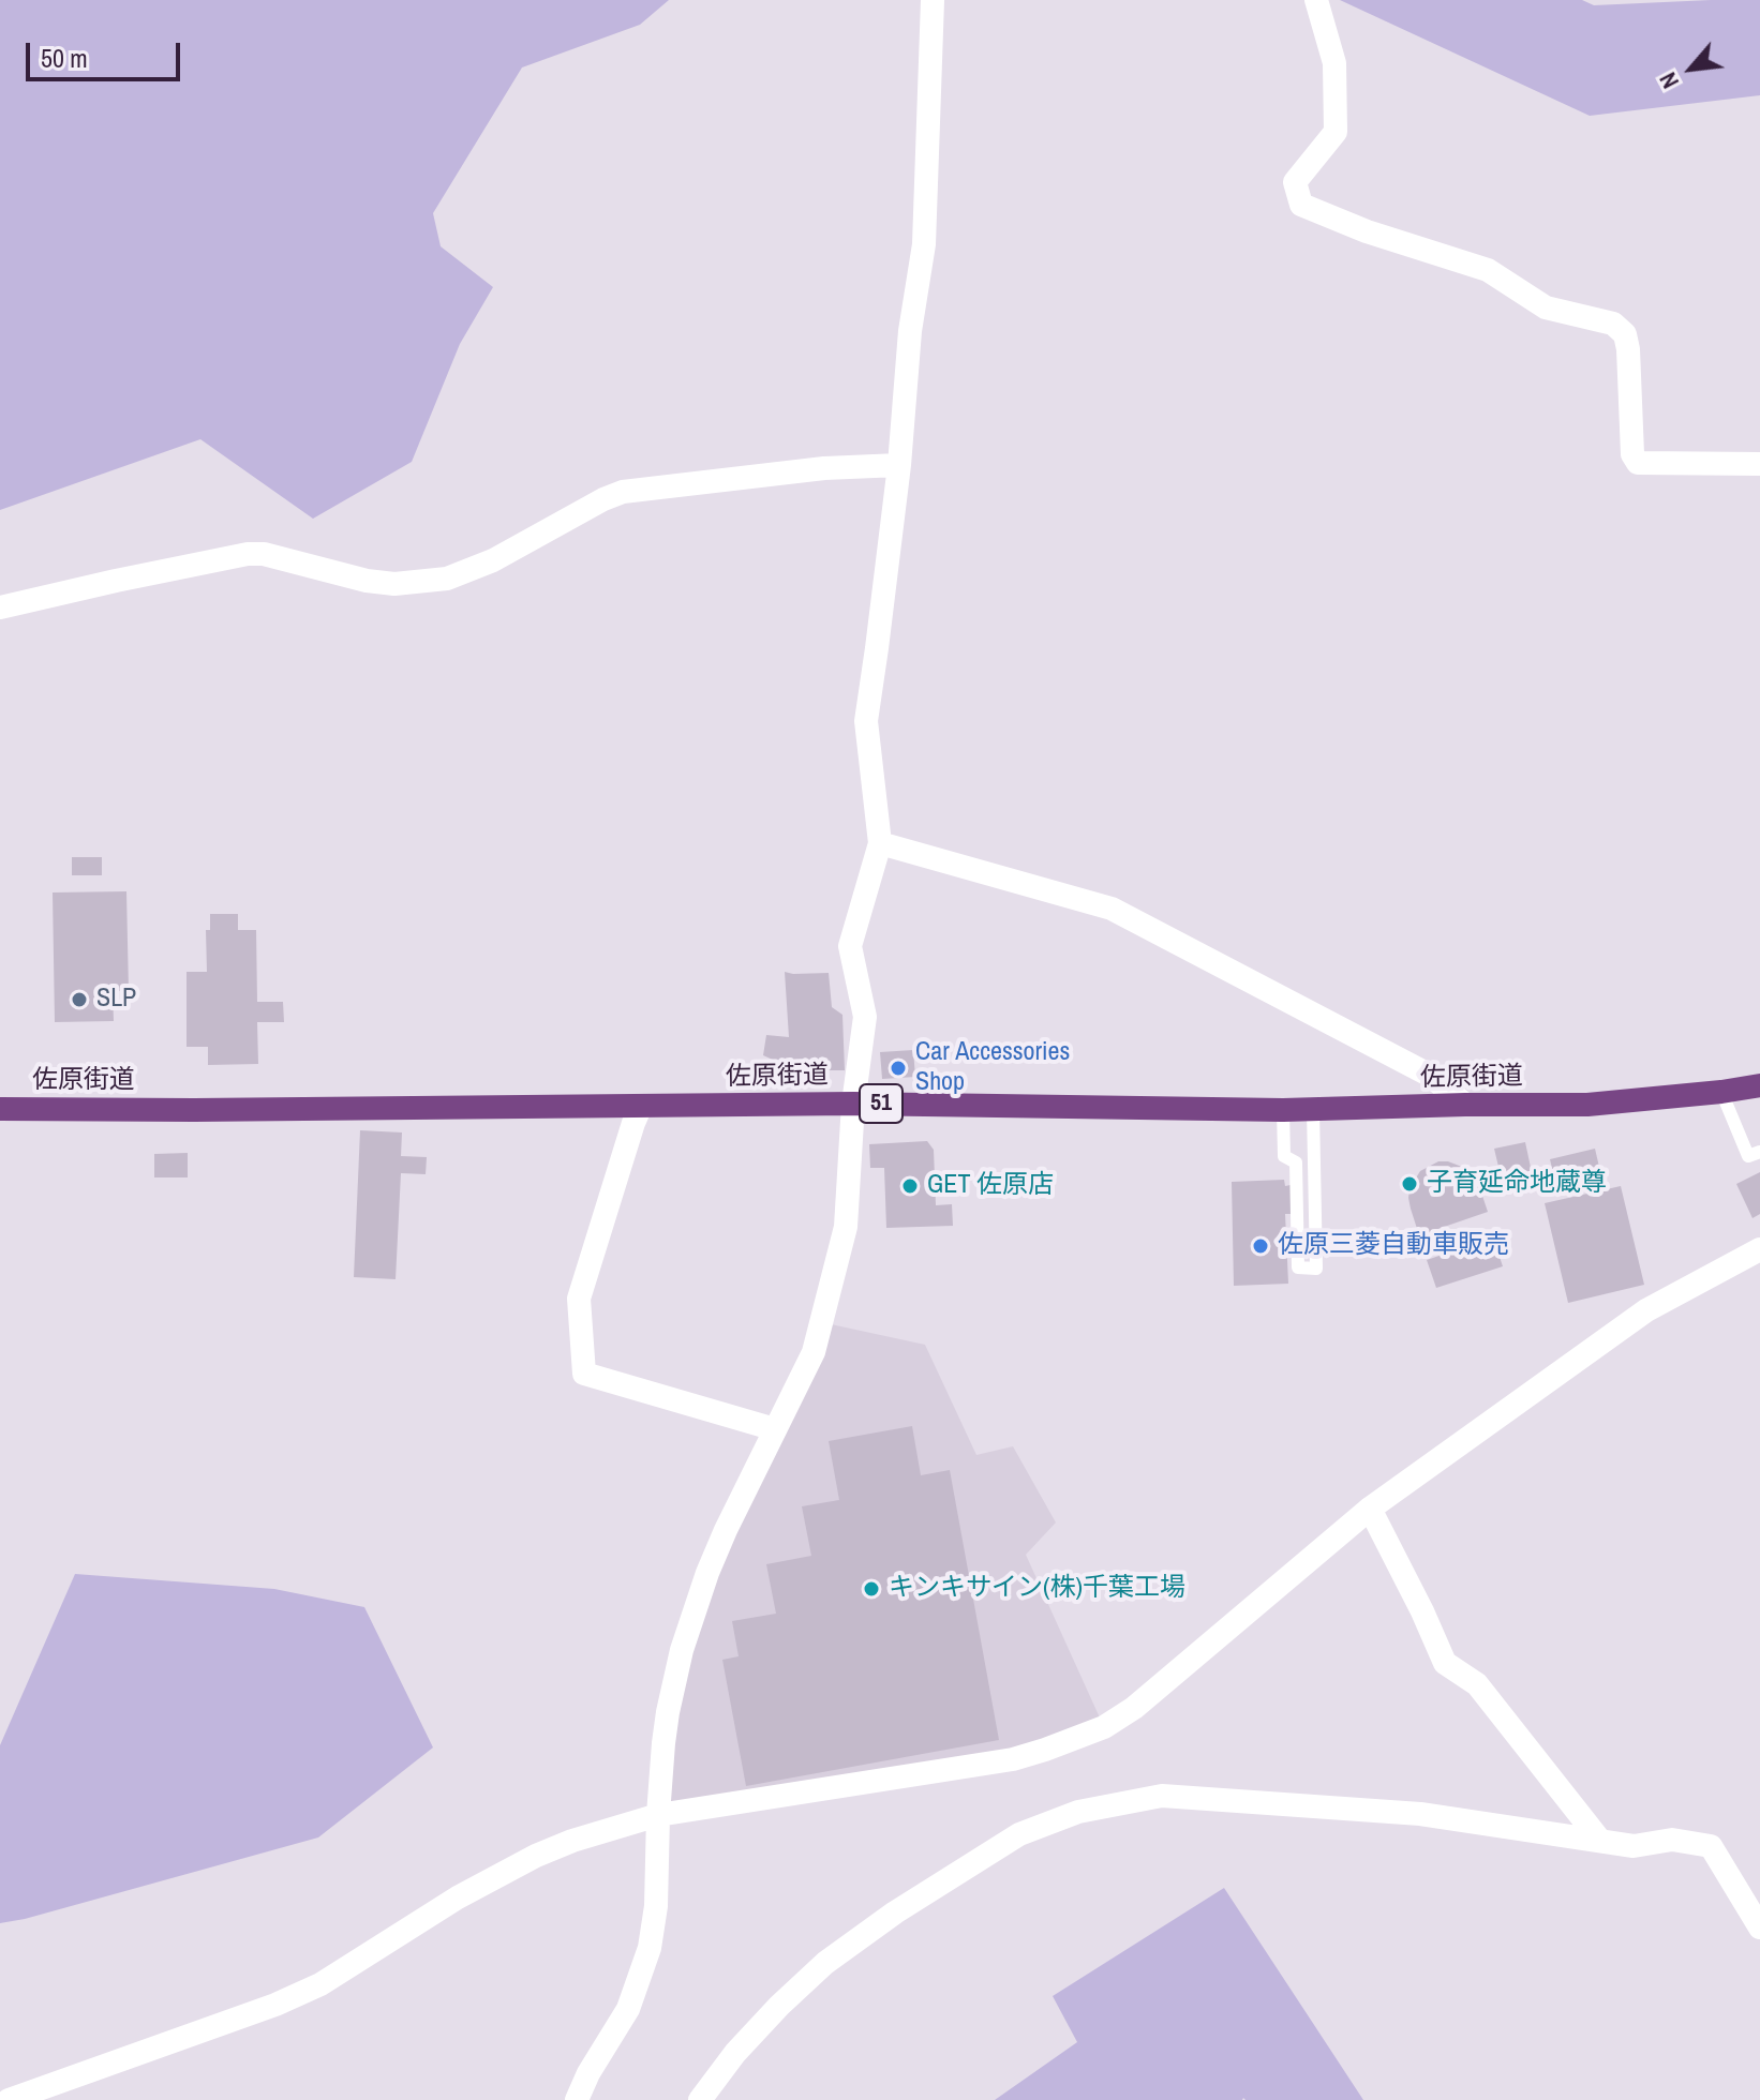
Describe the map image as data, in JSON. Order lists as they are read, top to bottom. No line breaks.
{"streets":{"highway":["佐原街道","51"]},"places":["SLP","Car Accessories Shop","子育延命地蔵尊","GET 佐原店","佐原三菱自動車販売","キンキサイン(株)千葉工場"],"scale_bar":"50 m","north":"bottom left"}
